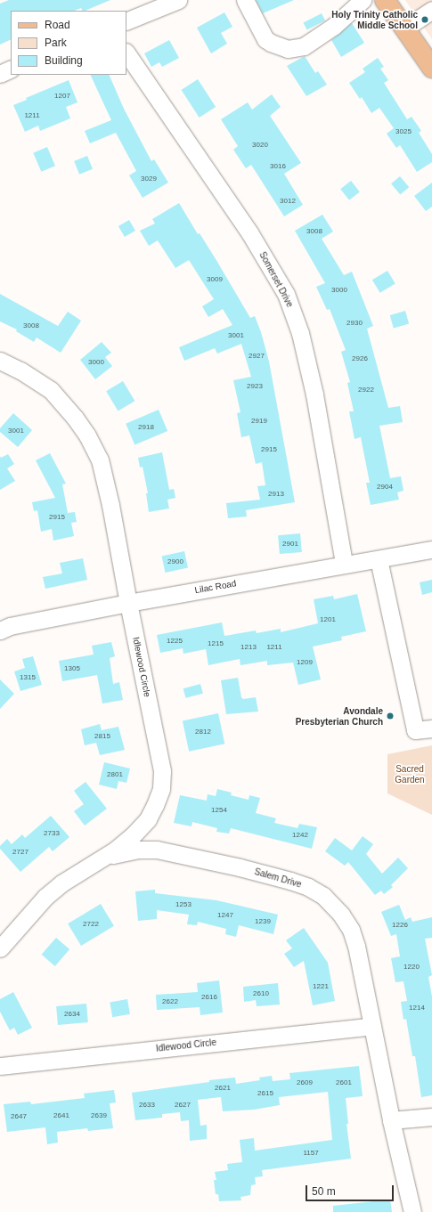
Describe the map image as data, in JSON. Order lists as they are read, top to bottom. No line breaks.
{"streets":{"street":["Somerset Drive","Lilac Road","Idlewood Circle","Salem Drive"]},"crossings":[["Somerset Drive","Lilac Road"],["Lilac Road","Idlewood Circle"],["Idlewood Circle","Salem Drive"]],"parks":["Sacred Garden"],"places":["Holy Trinity Catholic Middle School","Avondale Presbyterian Church"],"house_numbers":["1207","1211","3025","3020","3016","3029","3012","3008","3009","3000","2930","3008","3001","2927","2926","3000","2923","2922","2919","2918","3001","2915","2904","2913","2915","2901","2900","1201","1225","1215","1213","1211","1209","1305","1315","2812","2815","2801","1254","2733","1242","2727","1253","1247","1239","2722","1226","1220","1221","2610","2616","2622","1214","2634","2609","2601","2621","2615","2633","2627","2641","2639","2647","1157"],"legend":["Road","Park","Building"],"scale_bar":"50 m"}
